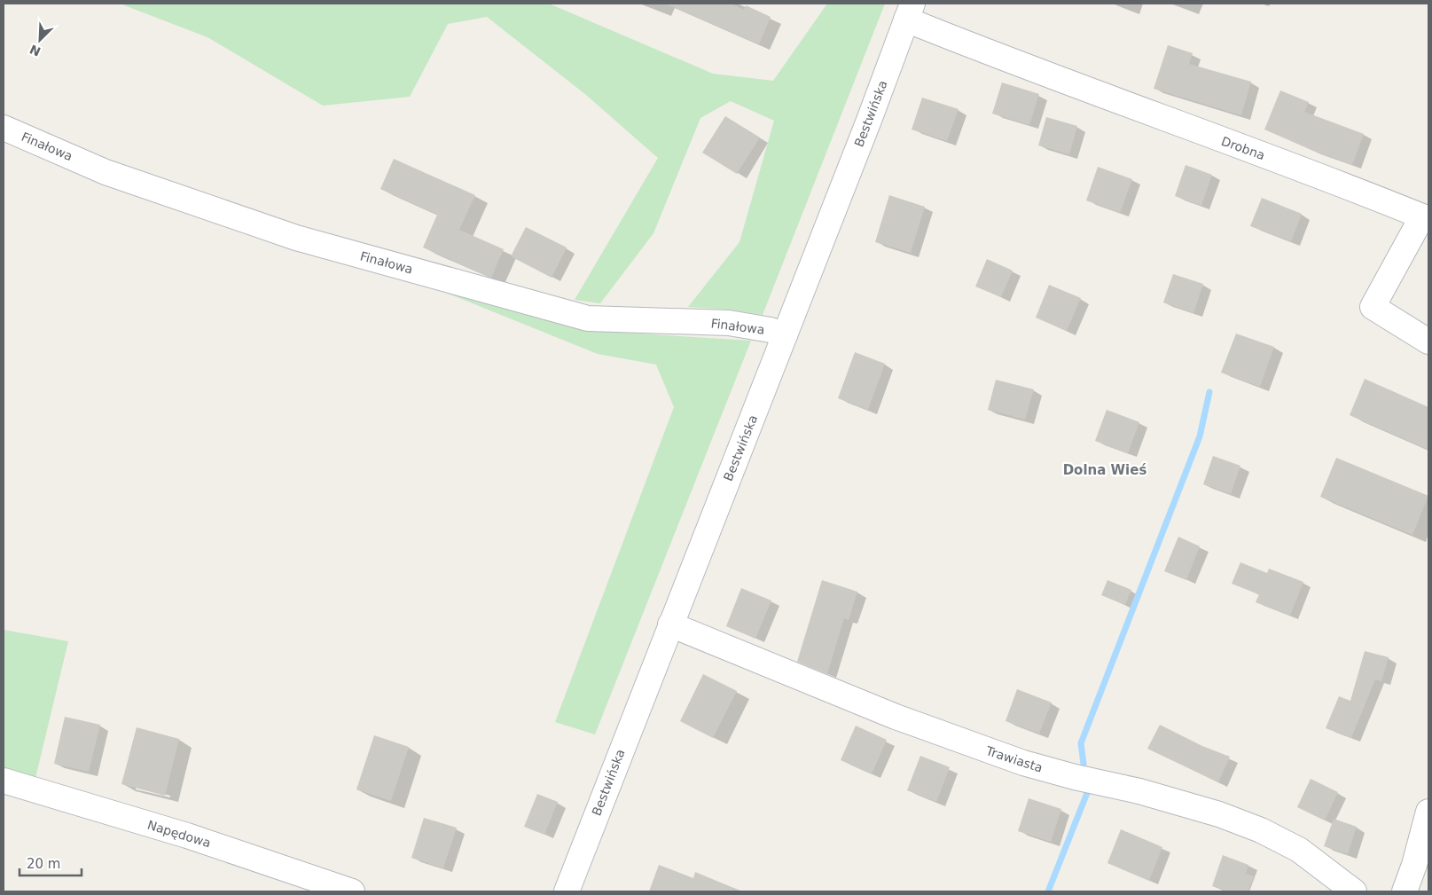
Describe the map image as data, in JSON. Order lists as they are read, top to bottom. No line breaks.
{"streets":{"street":["Bestwińska","Finałowa","Drobna","Trawiasta","Napędowa"]},"crossings":[["Bestwińska","Finałowa"],["Bestwińska","Drobna"],["Bestwińska","Trawiasta"]],"districts":["Dolna Wieś"],"scale_bar":"20 m","north":"bottom left"}
